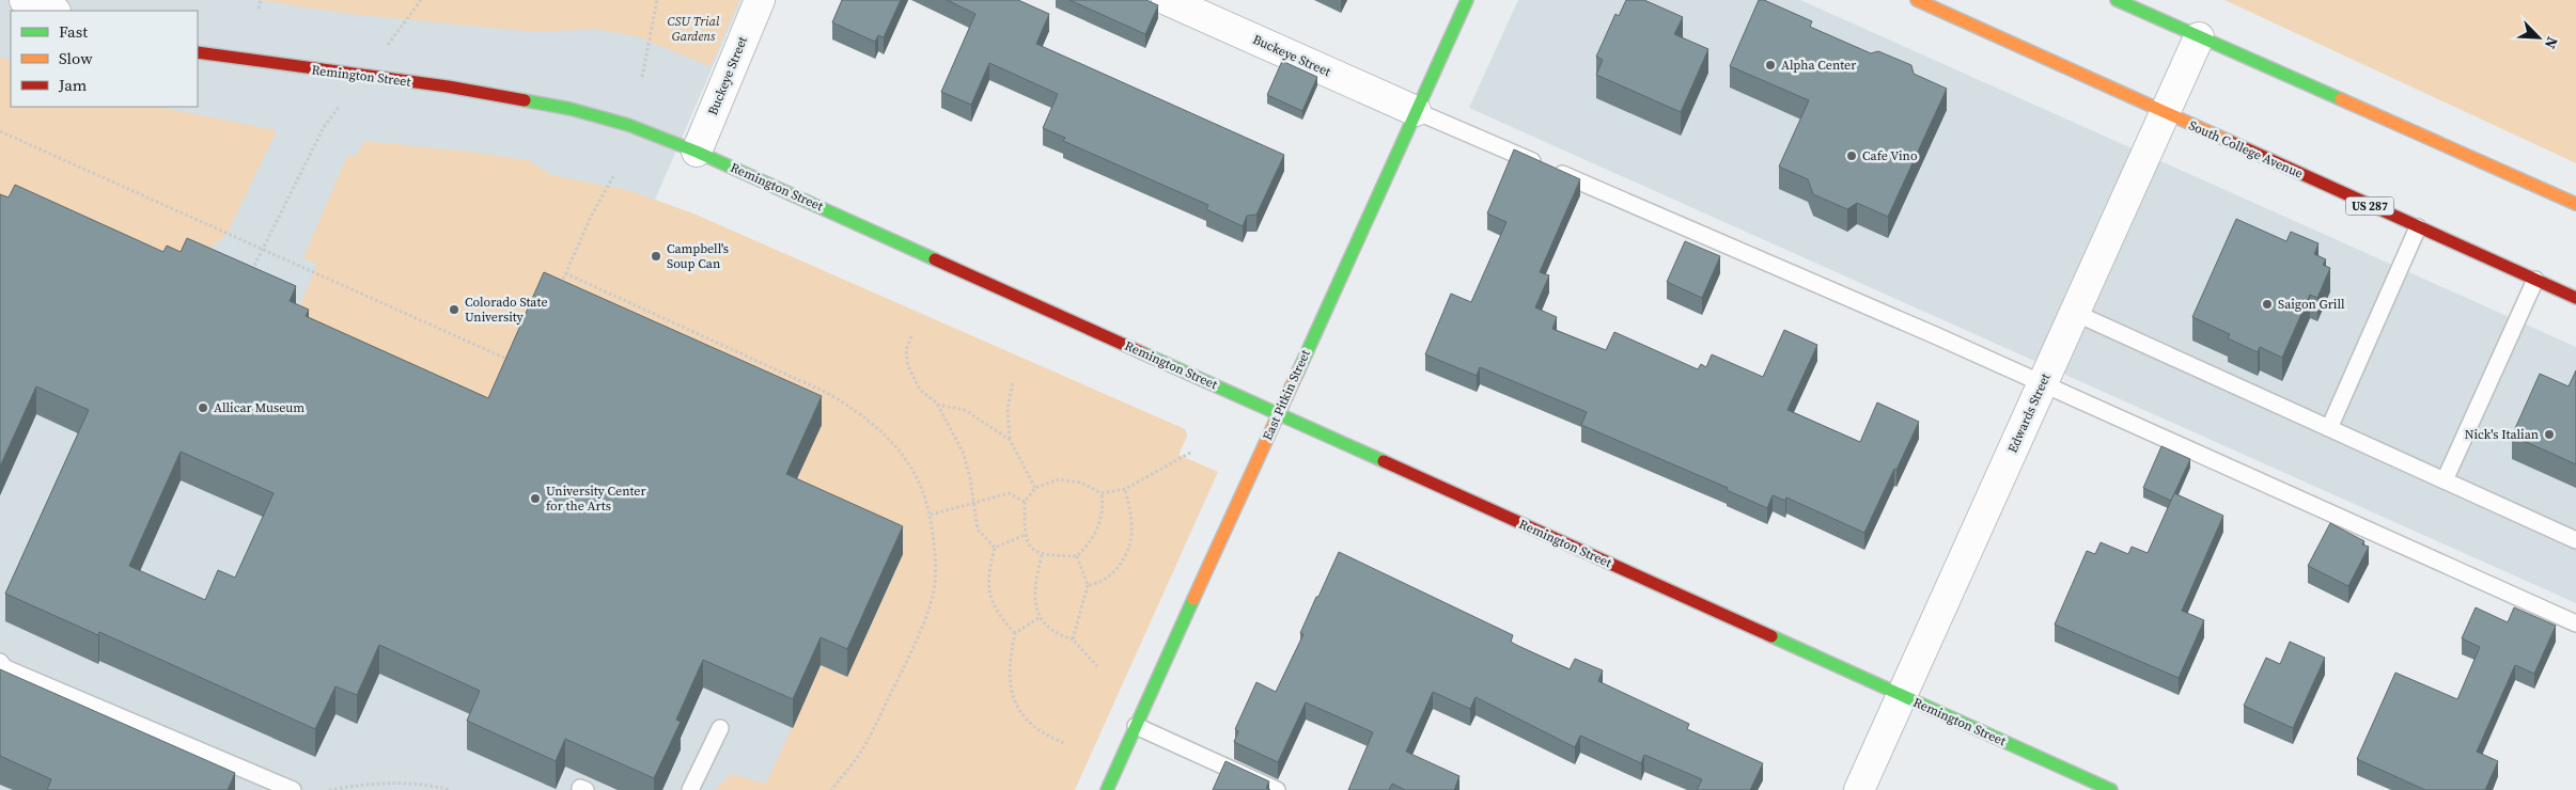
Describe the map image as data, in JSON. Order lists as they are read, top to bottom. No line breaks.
{"streets":{"main road":["Remington Street","South College Avenue","US 287","East Pitkin Street"],"street":["Buckeye Street","Edwards Street"]},"crossings":[["Buckeye Street","Remington Street"],["Buckeye Street","East Pitkin Street"],["Remington Street","East Pitkin Street"],["Remington Street","Edwards Street"],["South College Avenue","Edwards Street"]],"parks":["CSU Trial Gardens"],"places":["Alpha Center","Cafe Vino","Campbell's Soup Can","Saigon Grill","Colorado State University","Allicar Museum","Nick's Italian","University Center for the Arts"],"legend":["Fast","Slow","Jam"],"north":"bottom right"}
